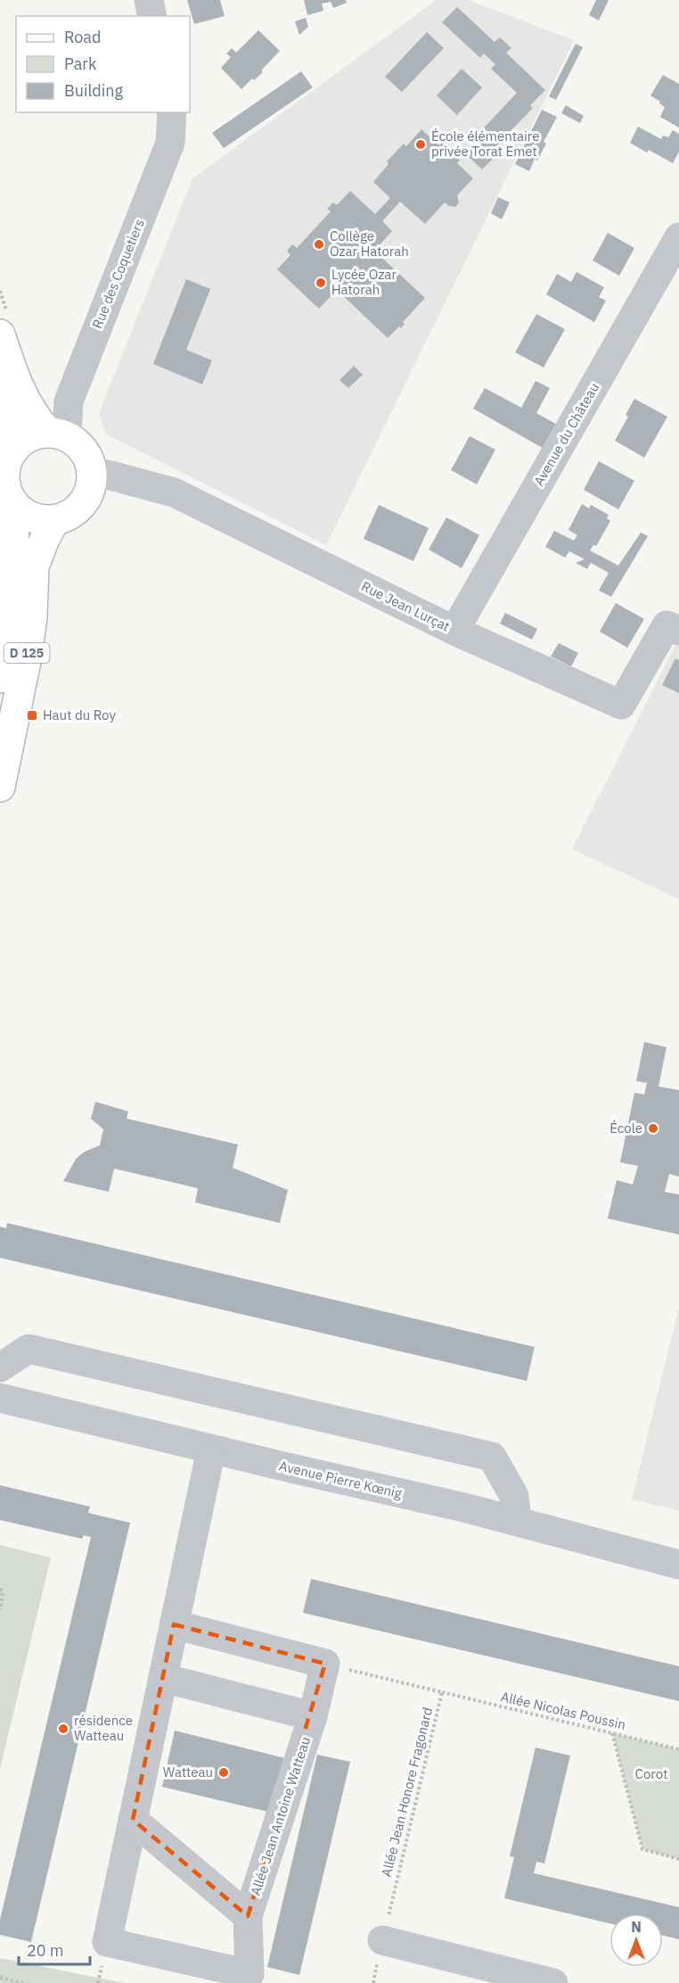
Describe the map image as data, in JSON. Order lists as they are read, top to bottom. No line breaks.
{"streets":{"main road":["D 125"],"street":["Rue des Coquetiers","Avenue du Château","Rue Jean Lurçat","Avenue Pierre Kœnig","Allée Jean Antoine Watteau"],"path":["Allée Nicolas Poussin","Allée Jean Honore Fragonard"]},"crossings":[["Rue des Coquetiers","Rue Jean Lurçat"],["Rue des Coquetiers","D 125"],["Avenue du Château","Rue Jean Lurçat"],["Rue Jean Lurçat","D 125"],["Avenue Pierre Kœnig","Allée Jean Antoine Watteau"],["Allée Nicolas Poussin","Allée Jean Honore Fragonard"],["Allée Jean Honore Fragonard","Allée Jean Antoine Watteau"]],"parks":["Corot"],"places":{"other":["École élémentaire privée Torat Emet","Collège Ozar Hatorah","Lycée Ozar Hatorah","École","résidence Watteau","Watteau"],"transit":["Haut du Roy"]},"legend":["Road","Park","Building"],"scale_bar":"20 m","north":"top"}
